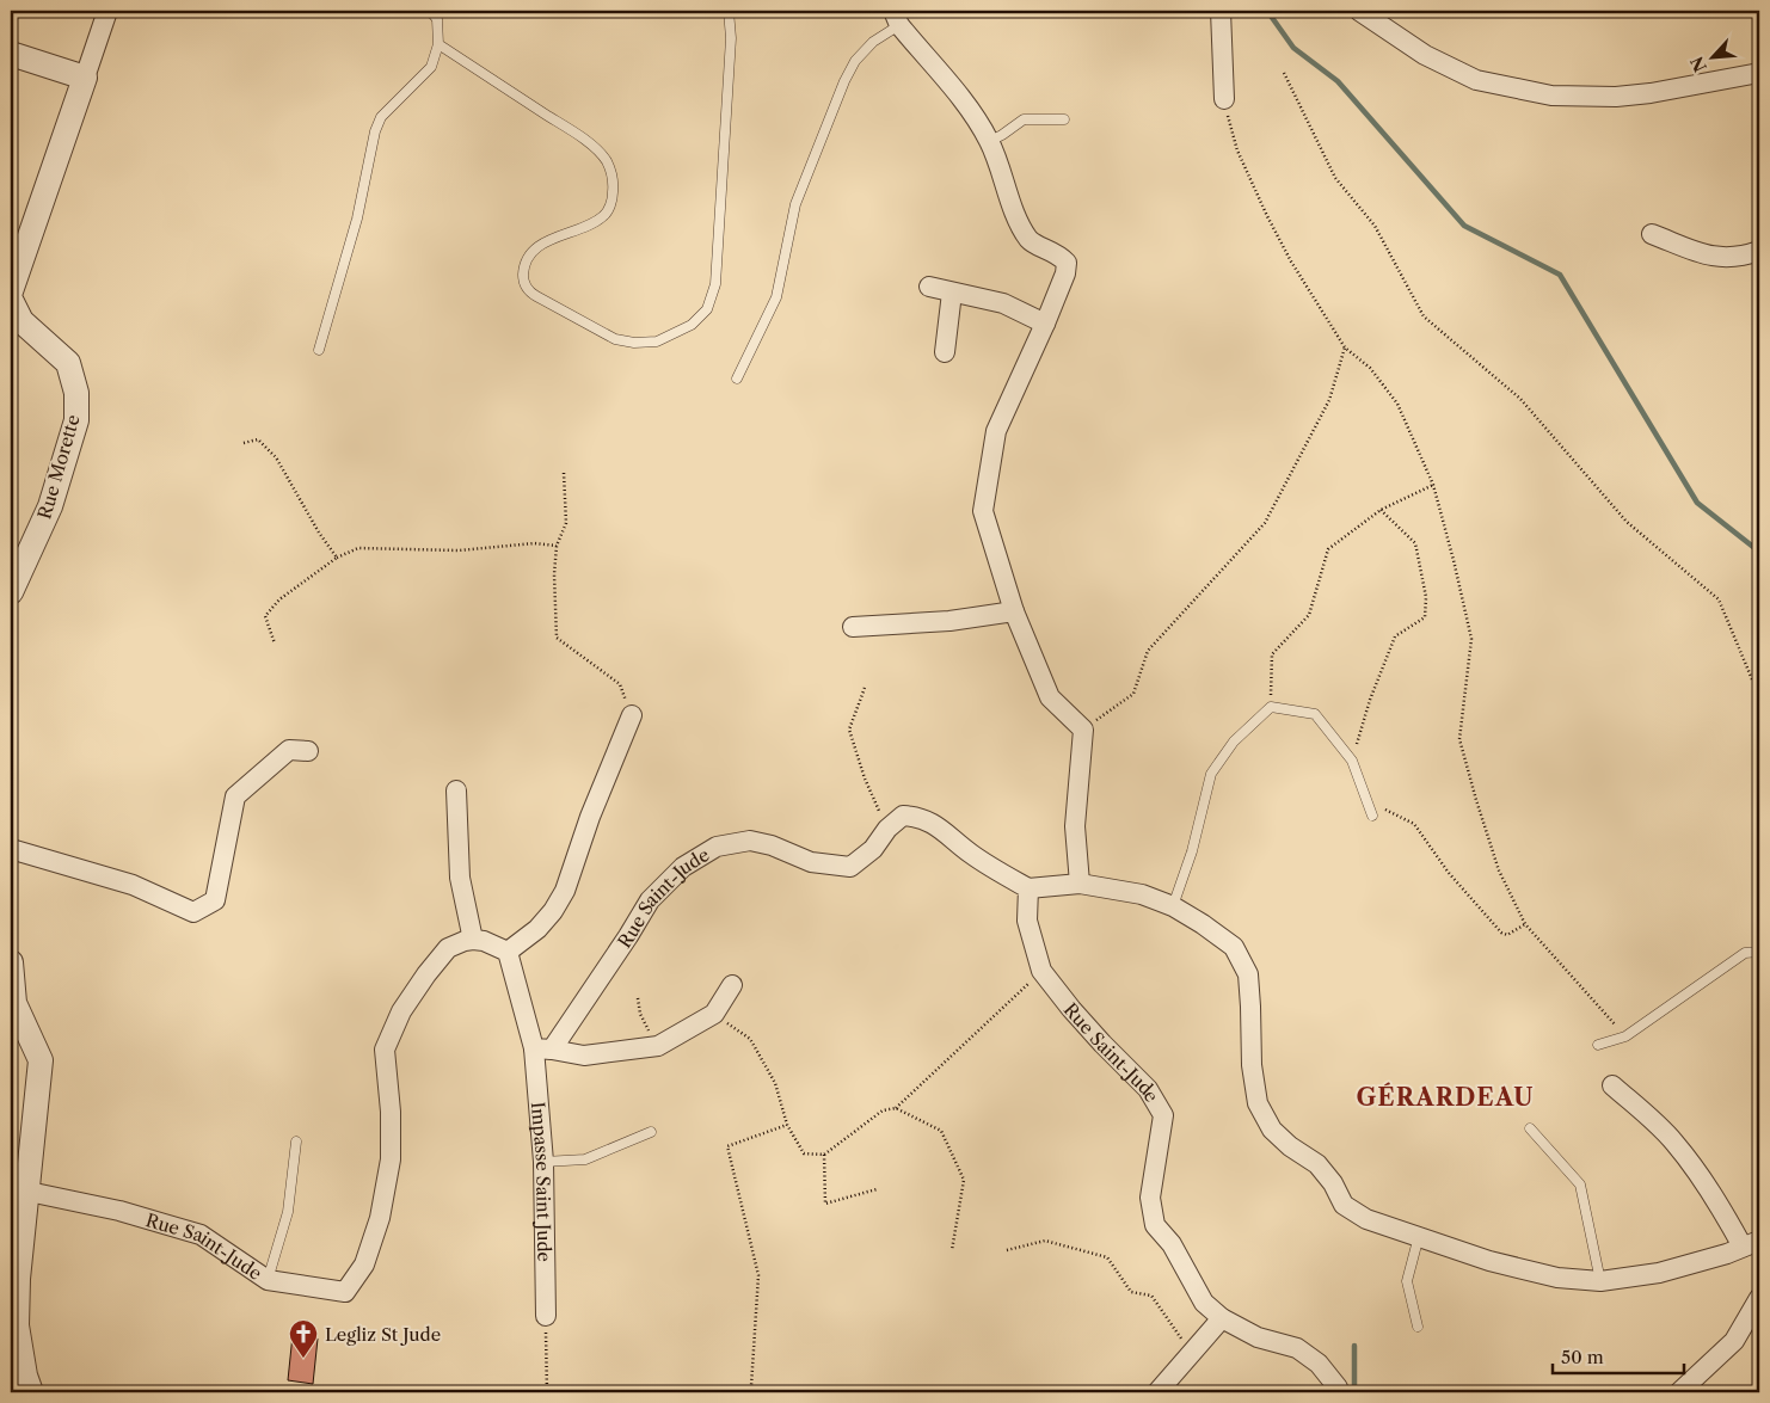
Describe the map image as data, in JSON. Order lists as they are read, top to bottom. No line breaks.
{"streets":{"street":["Rue Morette","Rue Saint-Jude","Impasse Saint Jude"]},"crossings":[["Rue Saint-Jude","Impasse Saint Jude"]],"districts":["GÉRARDEAU"],"places":{"church":["Legliz St Jude"]},"scale_bar":"50 m","north":"bottom left"}
